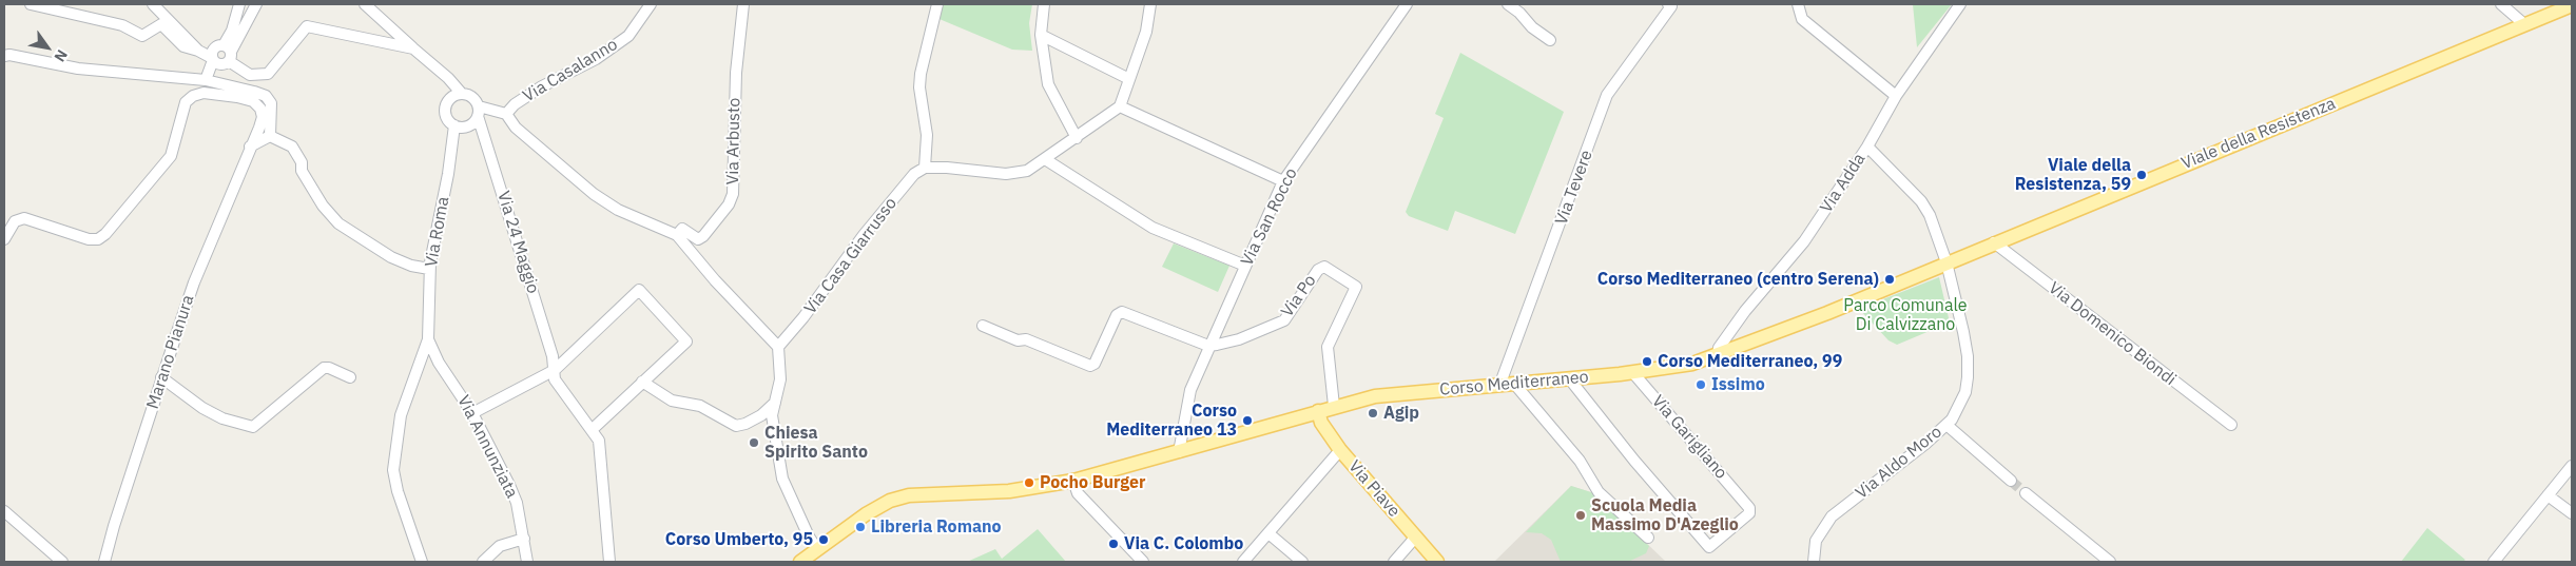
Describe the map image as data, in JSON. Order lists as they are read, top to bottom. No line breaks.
{"streets":{"main road":["Viale della Resistenza","Corso Mediterraneo","Via Piave"],"street":["Via Casalanno","Via Arbusto","Via Adda","Via Tevere","Via San Rocco","Via Roma","Via 24 Maggio","Via Casa Giarrusso","Via Po","Via Domenico Biondi","Marano Pianura","Via Garigliano","Via Annunziata","Via Aldo Moro"]},"crossings":[["Via Casalanno","Via Roma"],["Via Casalanno","Via 24 Maggio"],["Viale della Resistenza","Via Domenico Biondi"],["Viale della Resistenza","Corso Mediterraneo"],["Viale della Resistenza","Via Aldo Moro"],["Via Adda","Corso Mediterraneo"],["Via Adda","Via Aldo Moro"],["Via Tevere","Corso Mediterraneo"],["Via San Rocco","Via Po"],["Via San Rocco","Corso Mediterraneo"],["Via Roma","Via 24 Maggio"],["Via Roma","Via Annunziata"],["Via Po","Corso Mediterraneo"],["Corso Mediterraneo","Via Garigliano"],["Corso Mediterraneo","Via Aldo Moro"],["Corso Mediterraneo","Via Piave"]],"parks":["Parco Comunale Di Calvizzano"],"places":["Viale della Resistenza, 59","Corso Mediterraneo (centro Serena)","Corso Mediterraneo, 99","Issimo","Agip","Corso Mediterraneo 13","Chiesa Spirito Santo","Pocho Burger","Scuola Media Massimo D'Azeglio","Libreria Romano","Corso Umberto, 95","Via C. Colombo"],"north":"bottom right"}
